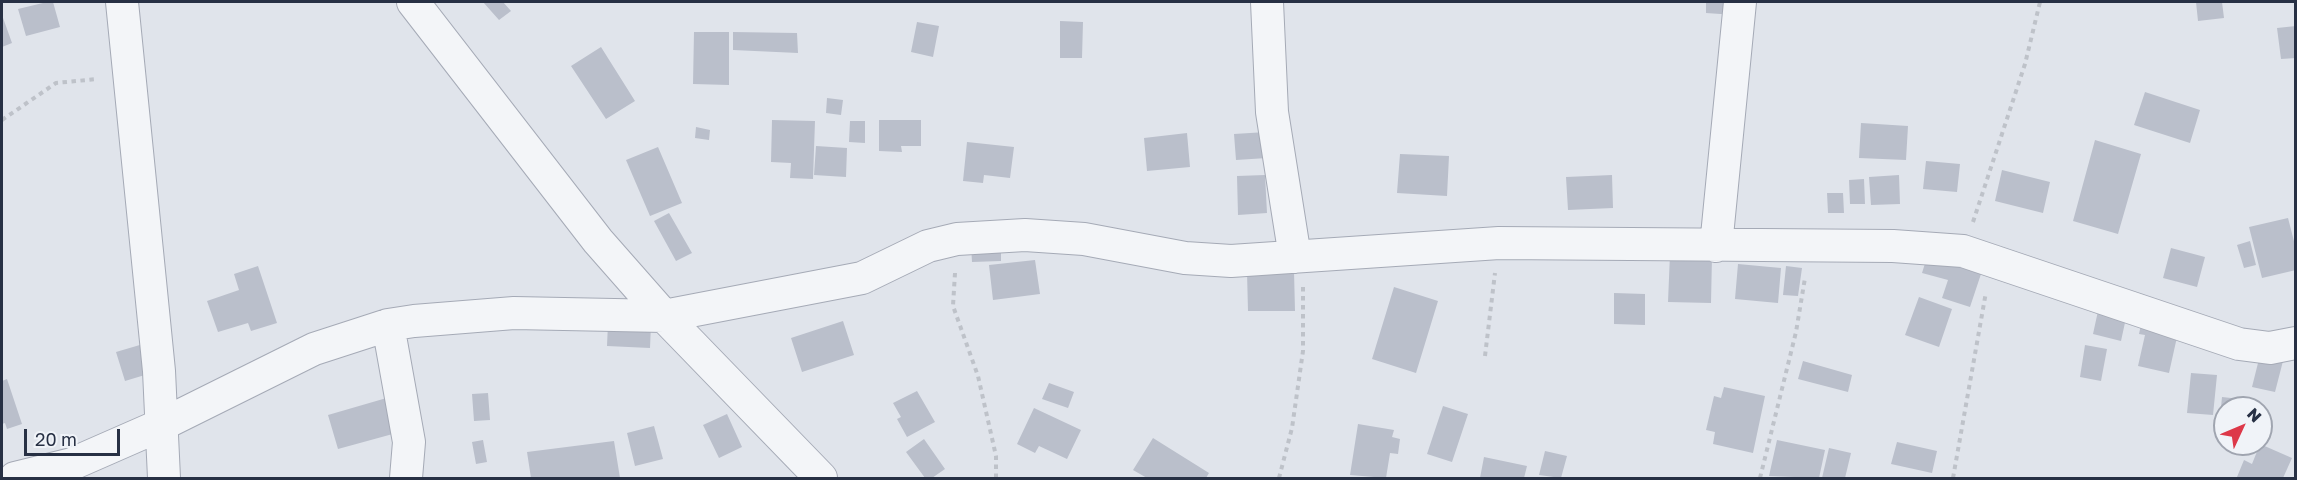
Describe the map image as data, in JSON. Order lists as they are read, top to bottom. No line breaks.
{"scale_bar":"20 m","north":"top right"}
